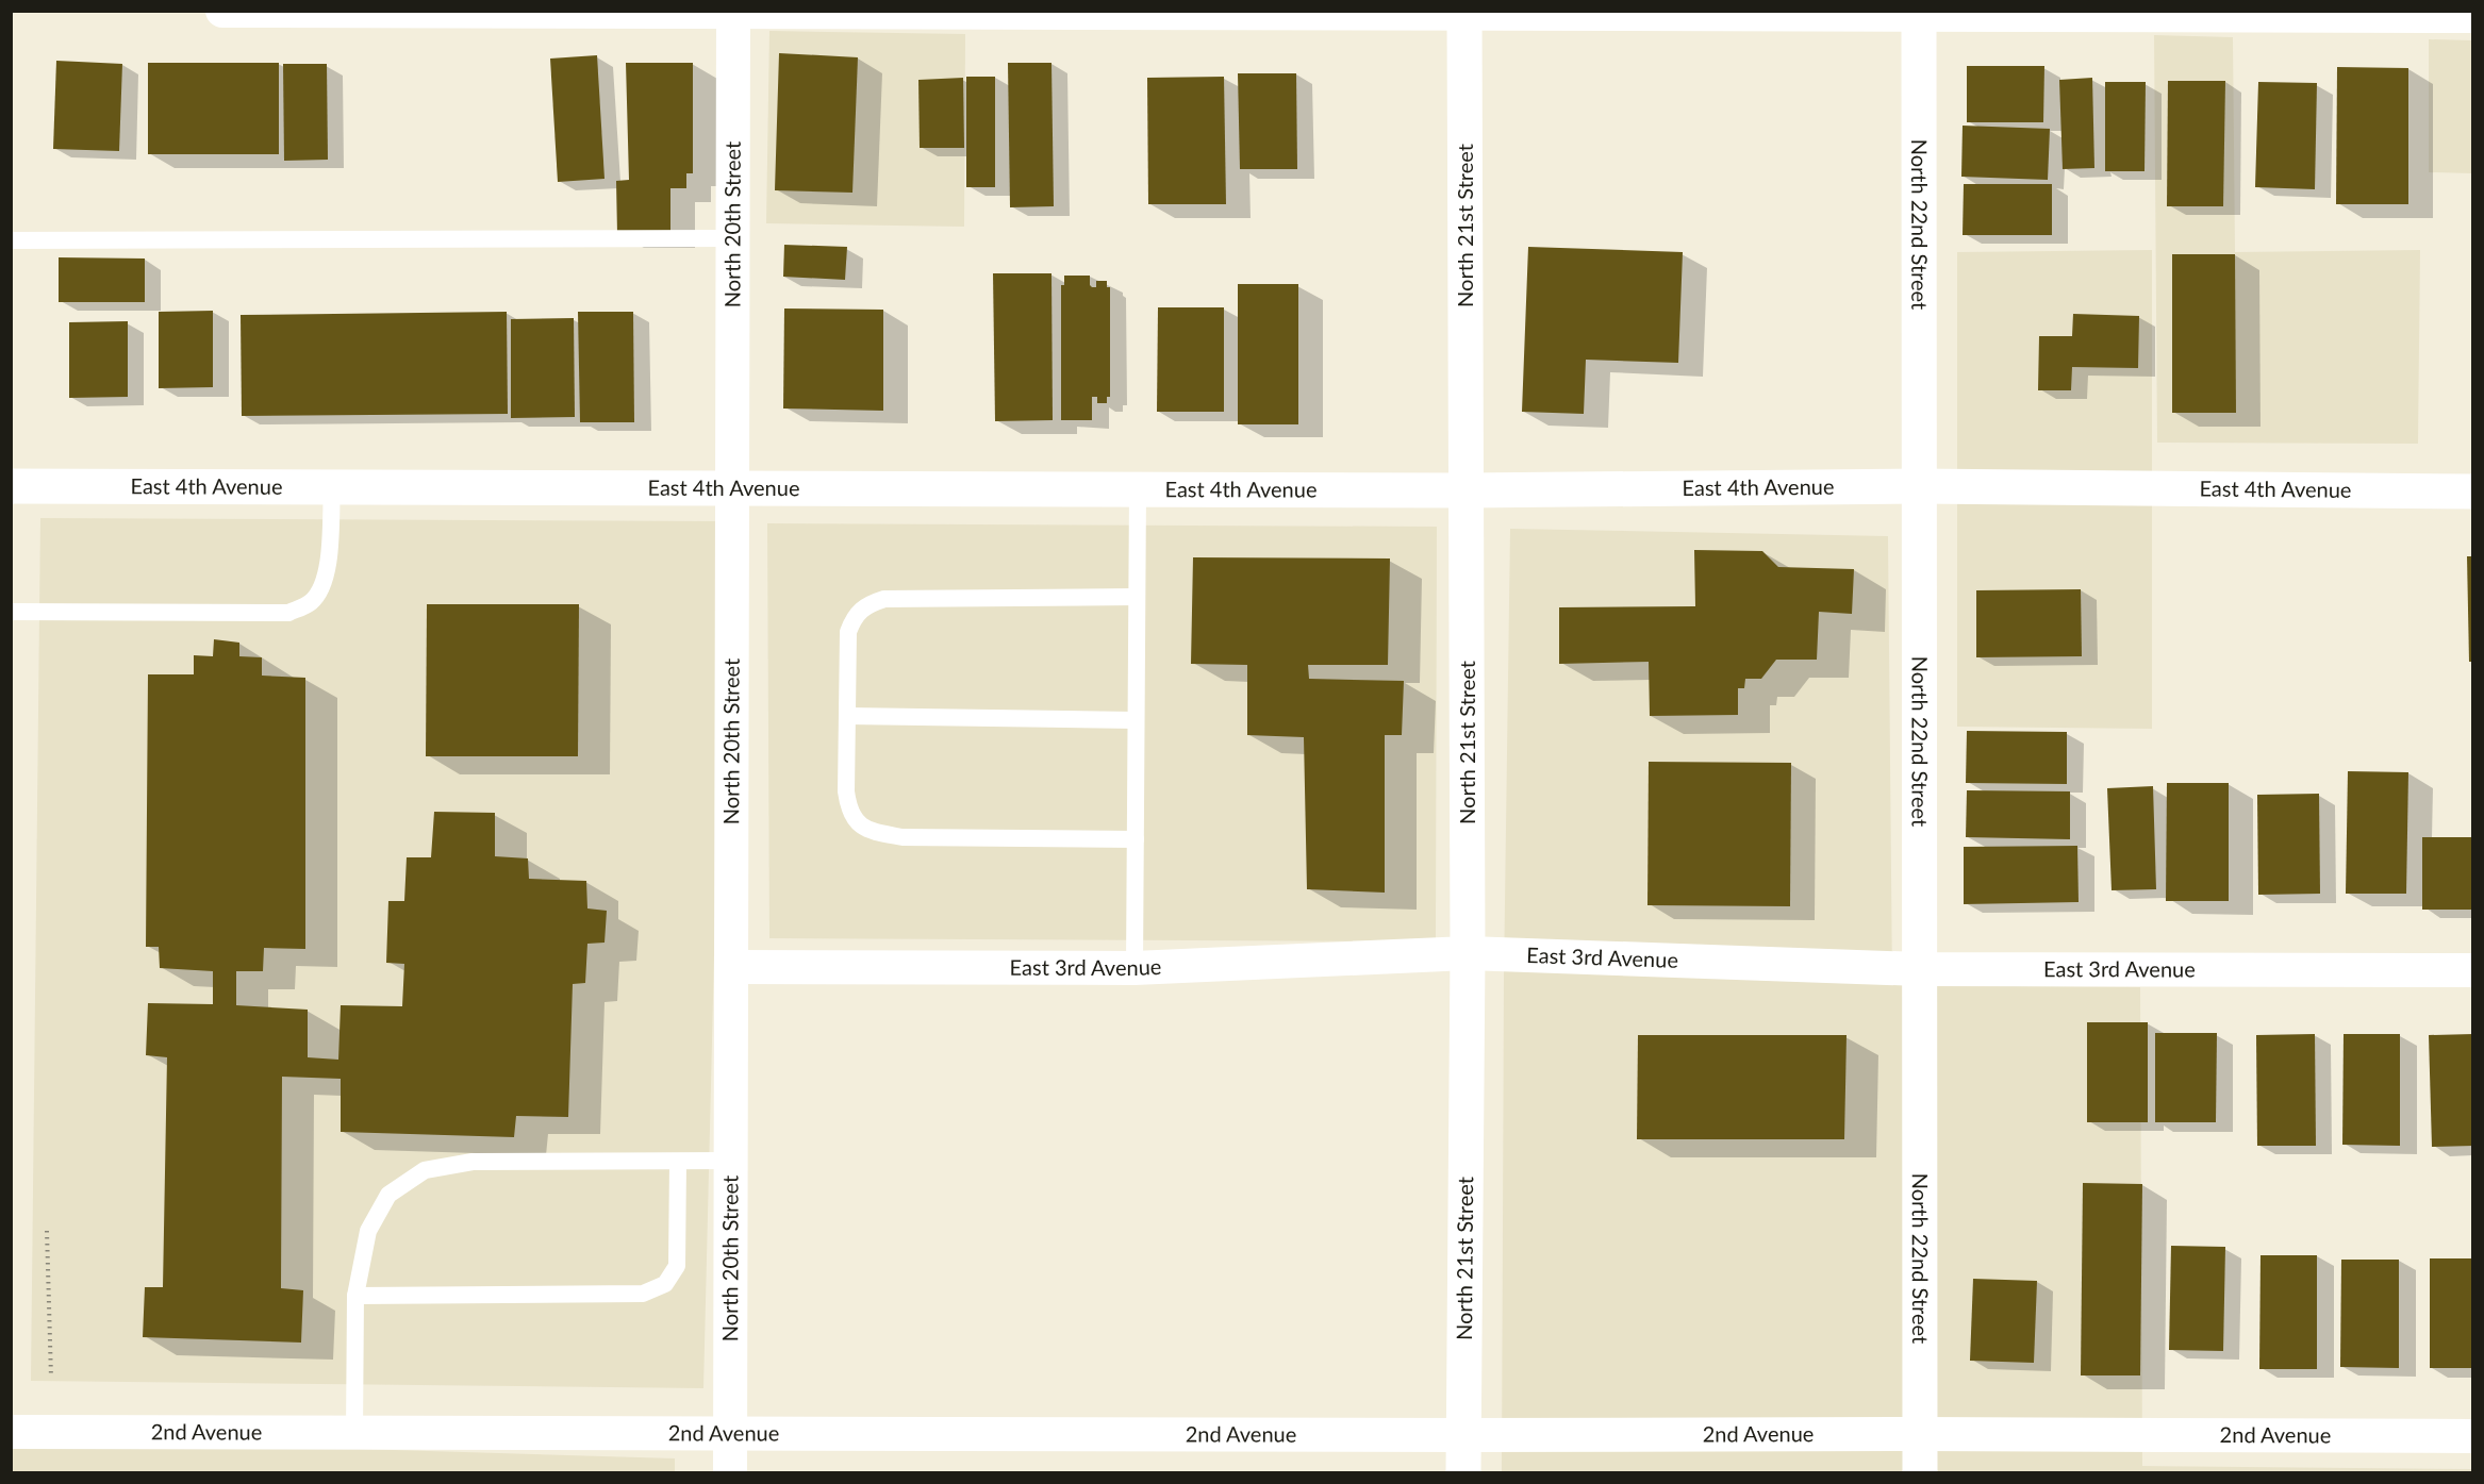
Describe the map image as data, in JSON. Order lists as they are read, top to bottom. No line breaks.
{"streets":{"main road":["North 21st Street","North 22nd Street","East 4th Avenue"],"street":["North 20th Street","East 3rd Avenue","2nd Avenue"]},"crossings":[["North 20th Street","East 4th Avenue"],["North 20th Street","East 3rd Avenue"],["North 20th Street","2nd Avenue"],["North 21st Street","East 4th Avenue"],["North 21st Street","East 3rd Avenue"],["North 21st Street","2nd Avenue"],["North 22nd Street","East 4th Avenue"],["North 22nd Street","East 3rd Avenue"],["North 22nd Street","2nd Avenue"]]}
